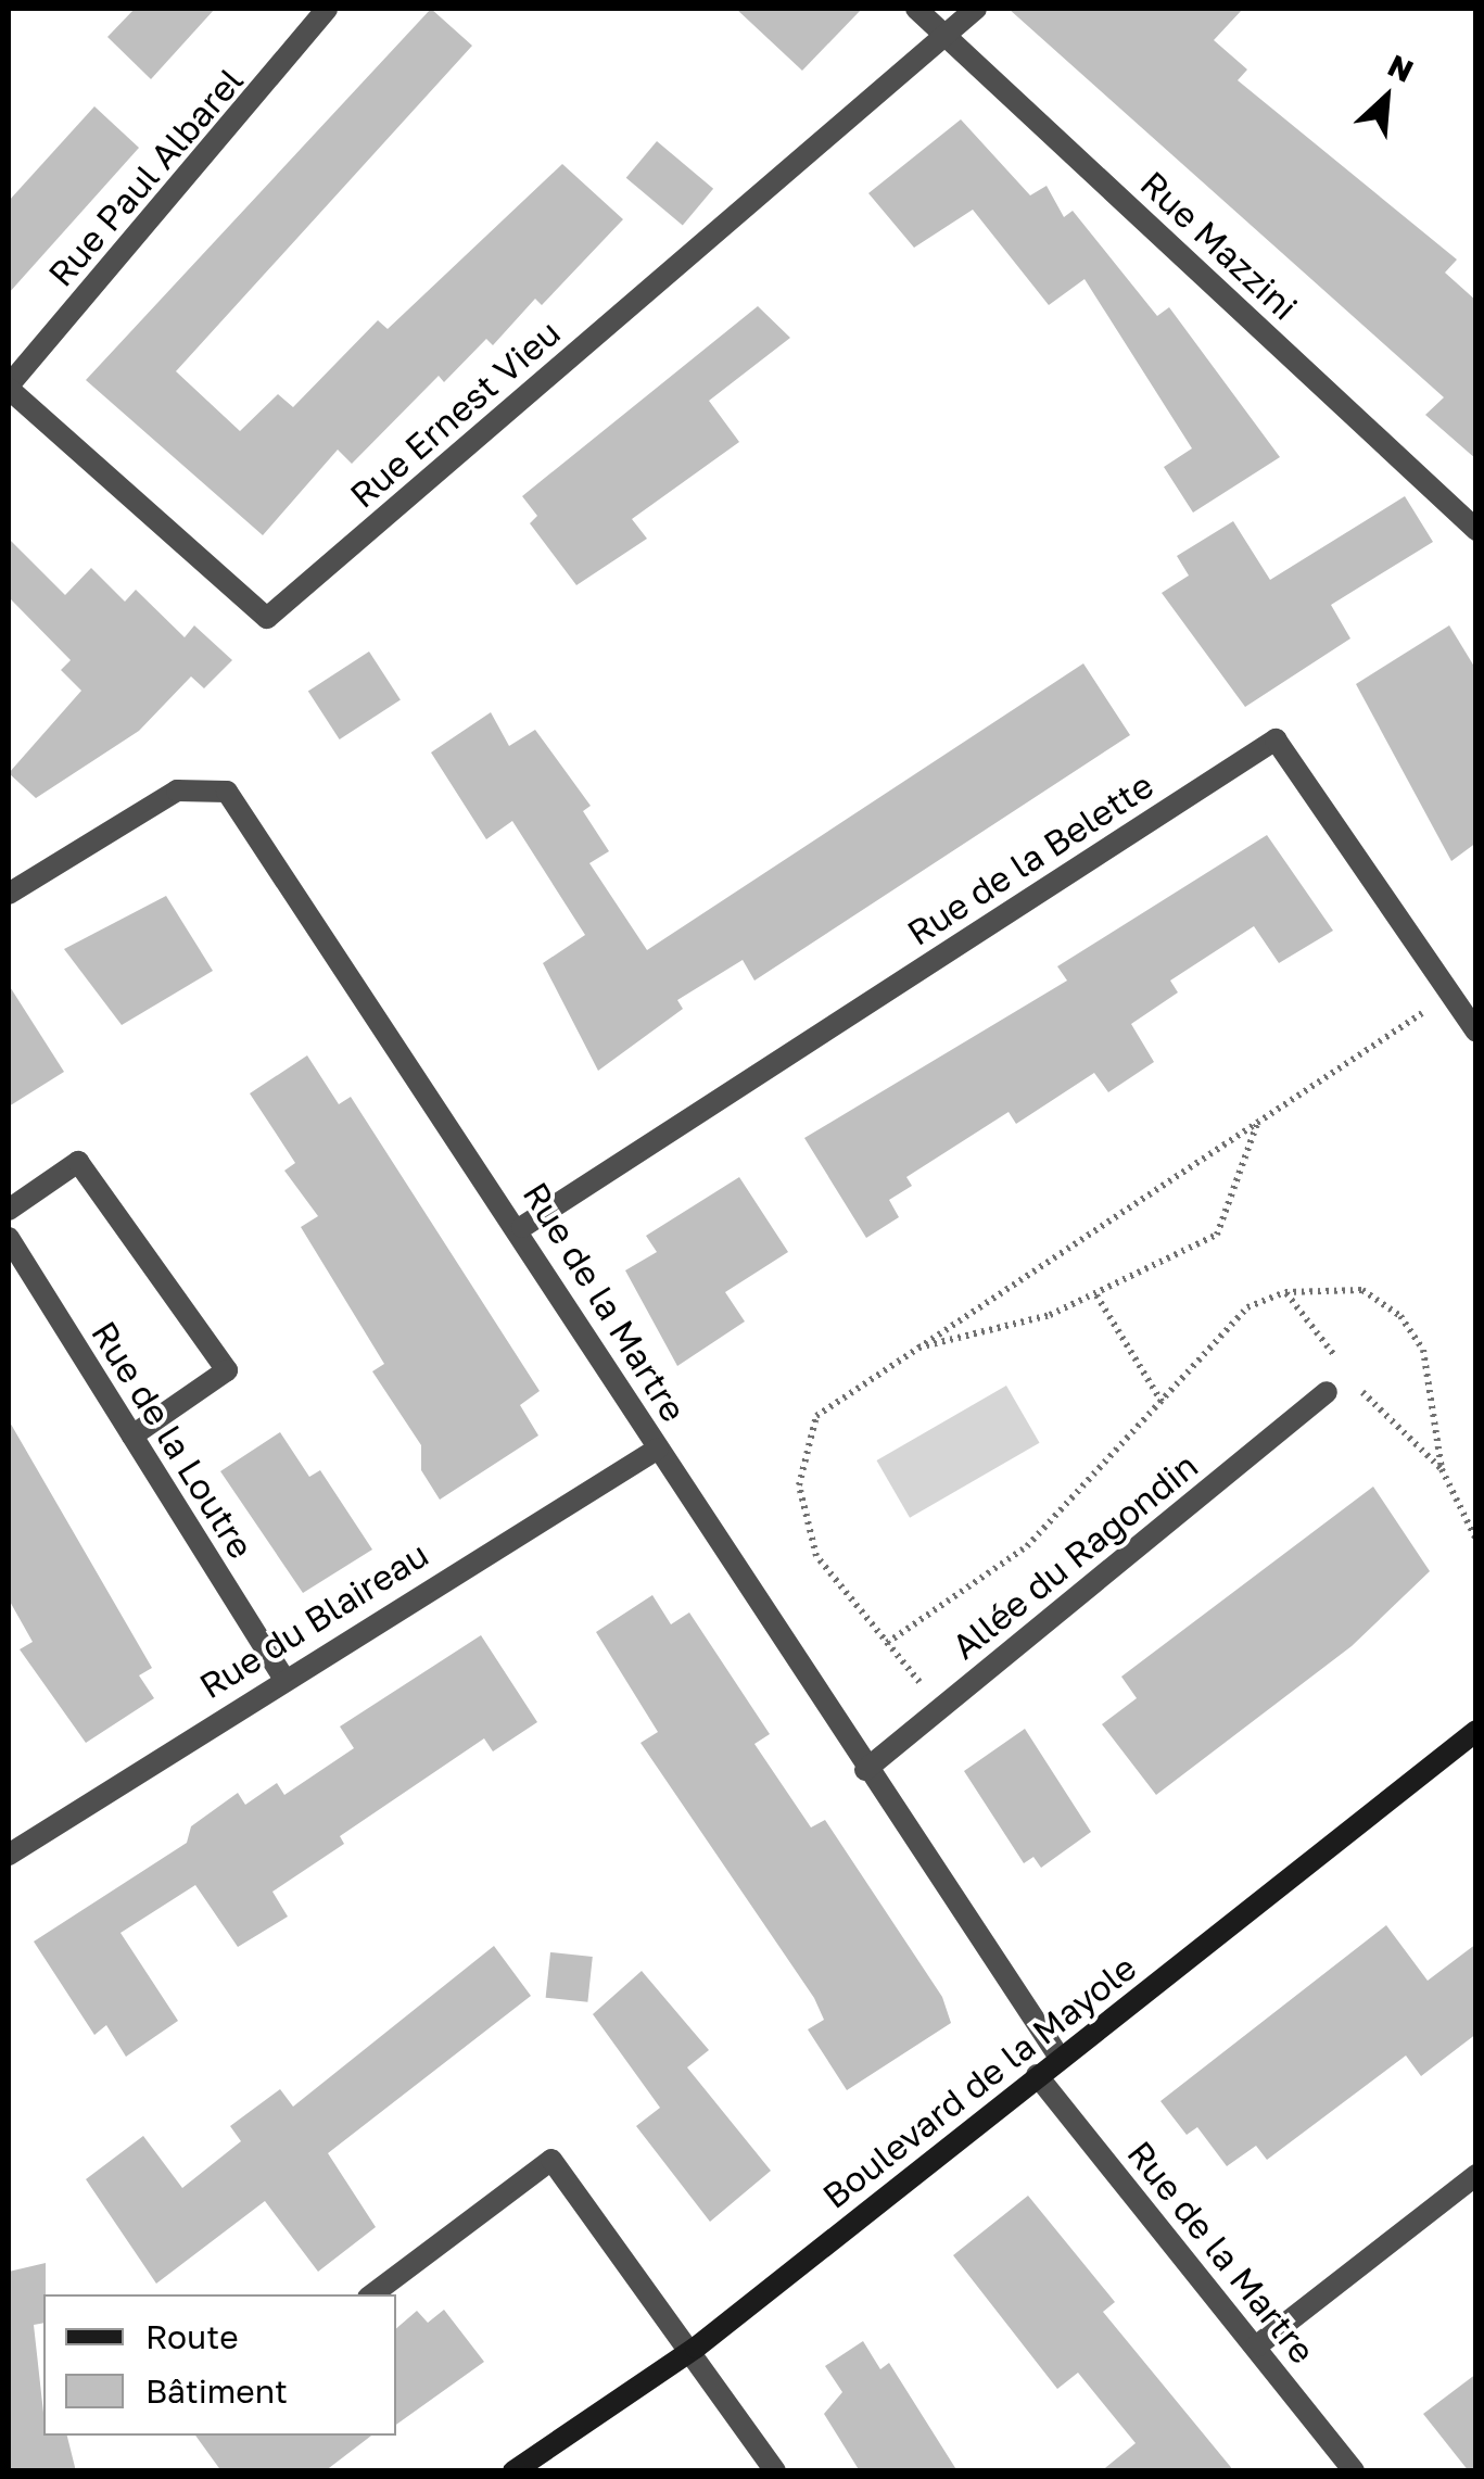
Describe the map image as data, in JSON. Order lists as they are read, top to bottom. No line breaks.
{"streets":{"main road":["Boulevard de la Mayole"],"street":["Rue Paul Albarel","Rue Mazzini","Rue Ernest Vieu","Rue de la Belette","Rue de la Martre","Rue de la Loutre","Allée du Ragondin","Rue du Blaireau"]},"crossings":[["Rue Paul Albarel","Rue Ernest Vieu"],["Rue Mazzini","Rue Ernest Vieu"],["Rue de la Belette","Rue de la Martre"],["Rue de la Martre","Allée du Ragondin"],["Rue de la Martre","Rue du Blaireau"],["Rue de la Martre","Boulevard de la Mayole"],["Rue de la Loutre","Rue du Blaireau"]],"legend":["Route","Bâtiment"],"north":"top right"}
